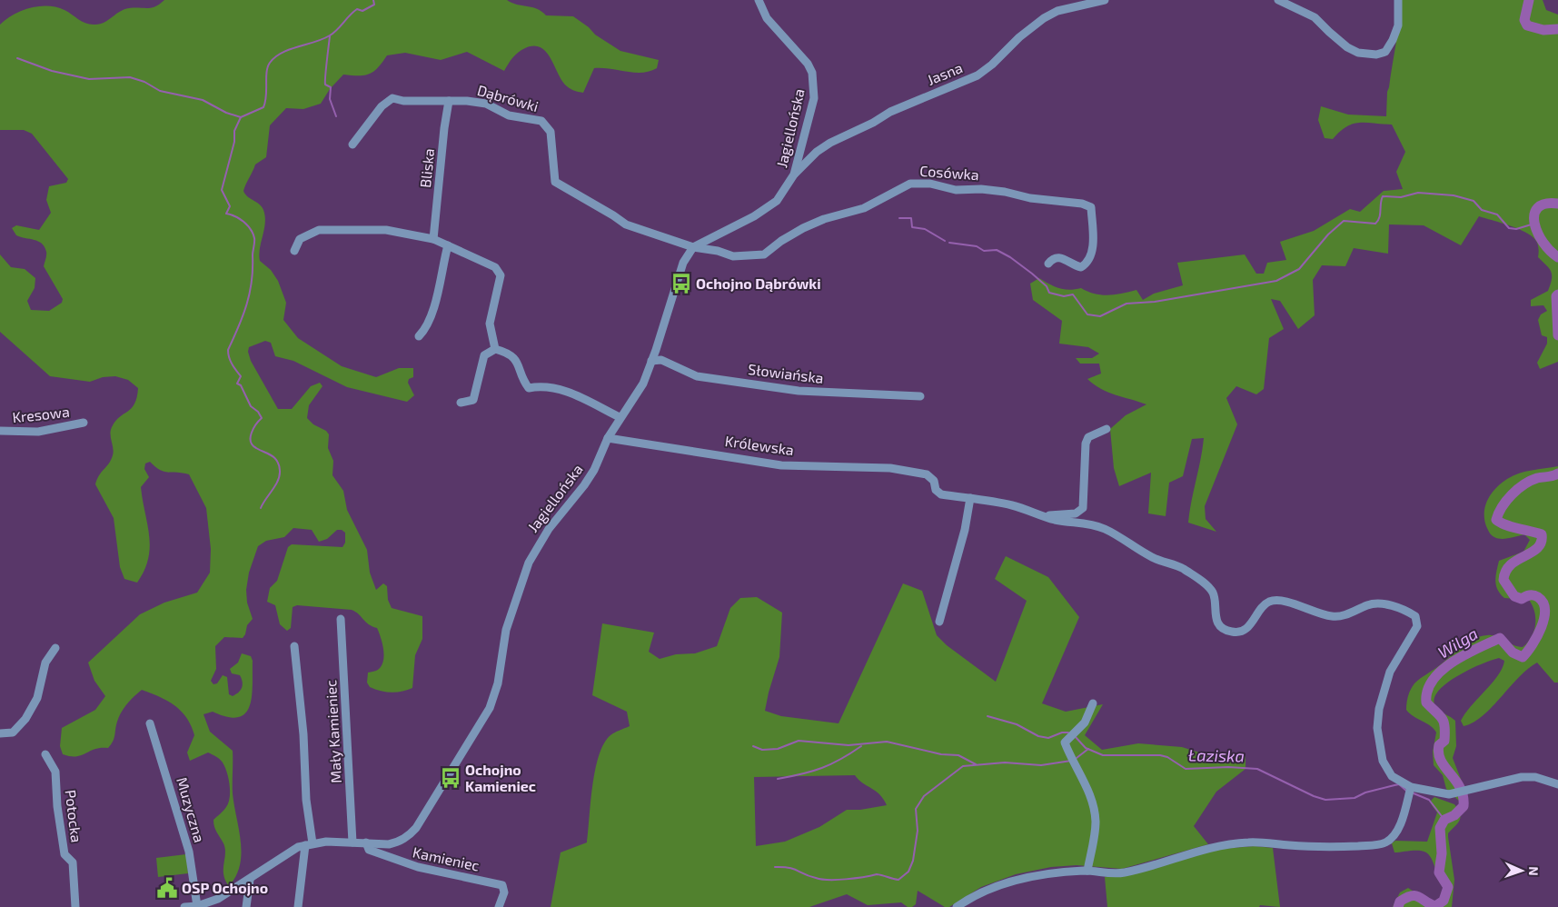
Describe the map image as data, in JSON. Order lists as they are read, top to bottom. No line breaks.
{"streets":{"street":["Jasna","Dąbrówki","Jagiellońska","Bliska","Cosówka","Słowiańska","Kresowa","Królewska","Mały Kamieniec","Muzyczna","Potocka","Kamieniec"]},"crossings":[["Jasna","Jagiellońska"],["Dąbrówki","Jagiellońska"],["Dąbrówki","Bliska"],["Dąbrówki","Cosówka"],["Jagiellońska","Cosówka"],["Jagiellońska","Słowiańska"],["Jagiellońska","Królewska"],["Jagiellońska","Mały Kamieniec"],["Jagiellońska","Muzyczna"],["Jagiellońska","Kamieniec"]],"water":["Wilga","Łaziska"],"places":{"bus stop":["Ochojno Dąbrówki","Ochojno Kamieniec"],"public building":["OSP Ochojno"]},"north":"right"}
